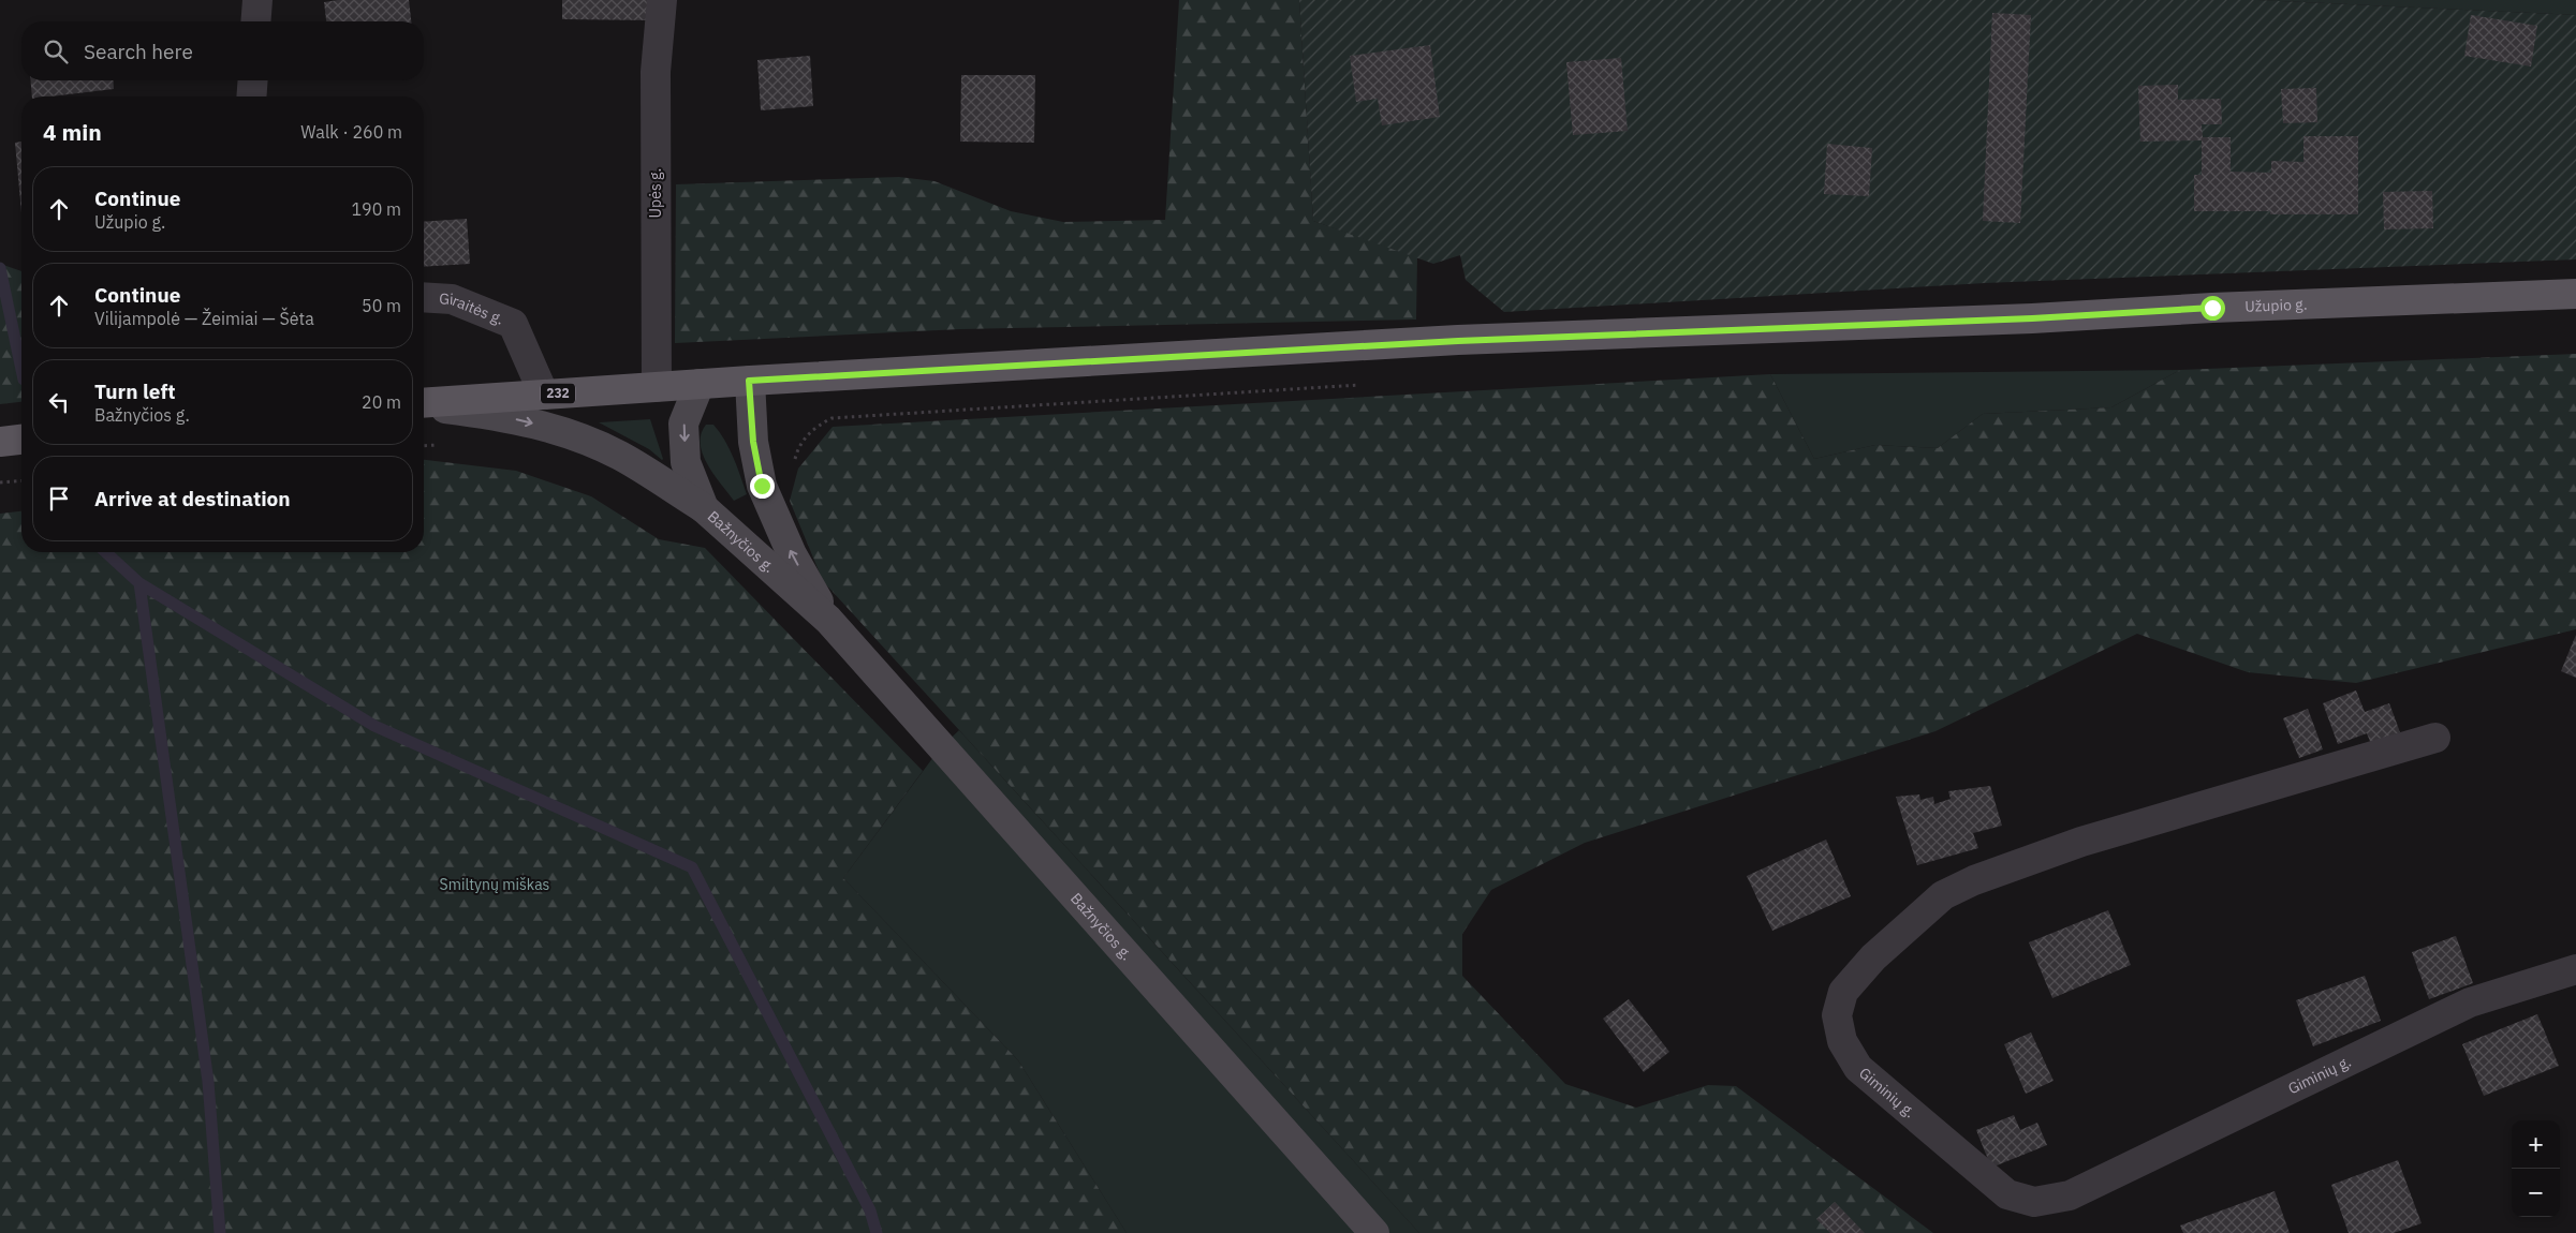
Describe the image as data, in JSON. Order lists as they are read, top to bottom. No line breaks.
{"streets":{"main road":["Užupio g.","232","Bažnyčios g."],"street":["Upės g.","Giraitės g.","Giminių g."]},"crossings":[["Upės g.","232"],["Užupio g.","232"],["Užupio g.","Bažnyčios g."],["Giraitės g.","232"],["232","Bažnyčios g."]],"parks":["Smiltynų miškas"],"page":{"search":"Search here","heading":["4 min","Walk · 260 m"],"list":[["Continue","Užupio g.","190 m"],["Continue","Vilijampolė — Žeimiai — Šėta","50 m"],["Turn left","Bažnyčios g.","20 m"],"Arrive at destination"],"map_buttons":["+","−"]}}
